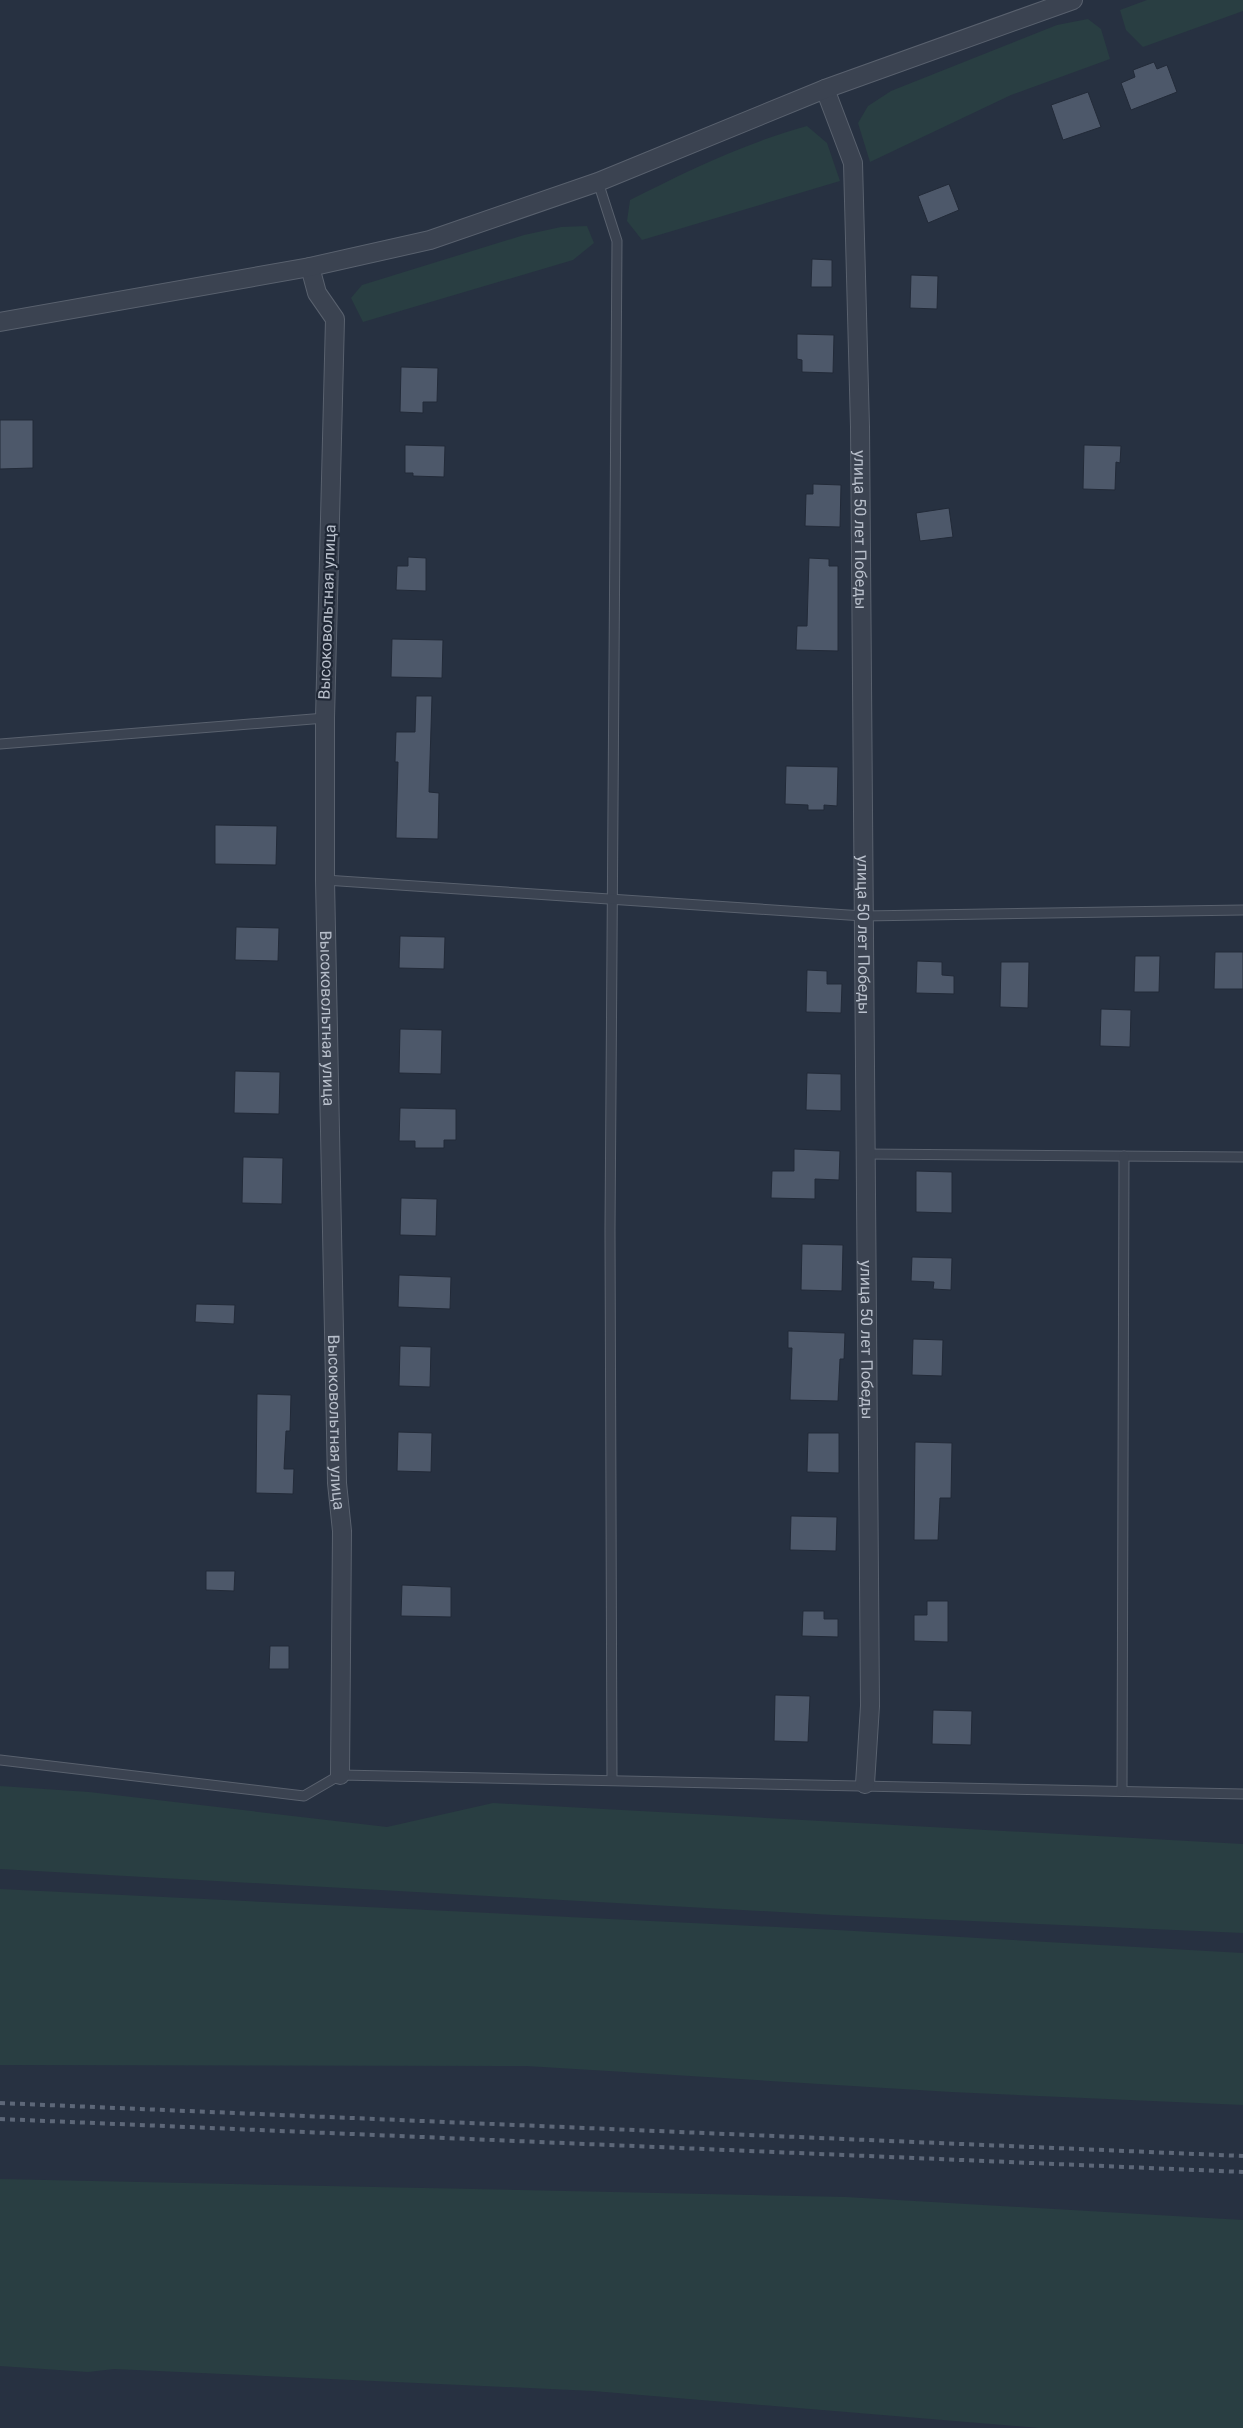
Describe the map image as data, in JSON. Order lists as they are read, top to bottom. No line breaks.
{"streets":{"street":["улица 50 лет Победы","Высоковольтная улица"]}}
